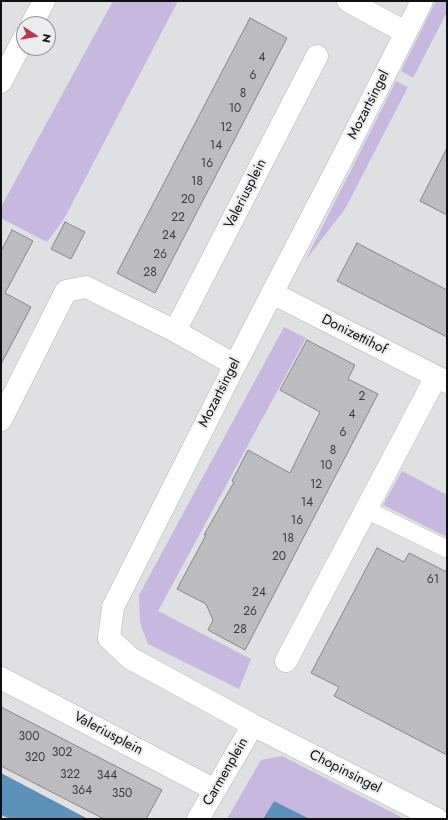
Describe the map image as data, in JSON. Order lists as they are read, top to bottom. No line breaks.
{"streets":{"street":["Mozartsingel","Valeriusplein","Donizettihof","Carmenplein","Chopinsingel"]},"crossings":[["Mozartsingel","Donizettihof"],["Mozartsingel","Carmenplein"],["Mozartsingel","Chopinsingel"],["Valeriusplein","Carmenplein"],["Carmenplein","Chopinsingel"]],"house_numbers":["4","6","8","10","12","14","16","18","20","22","24","26","28","2","4","6","8","10","12","14","16","18","20","61","24","26","28","300","302","320","322","344","364","350"],"north":"right"}
